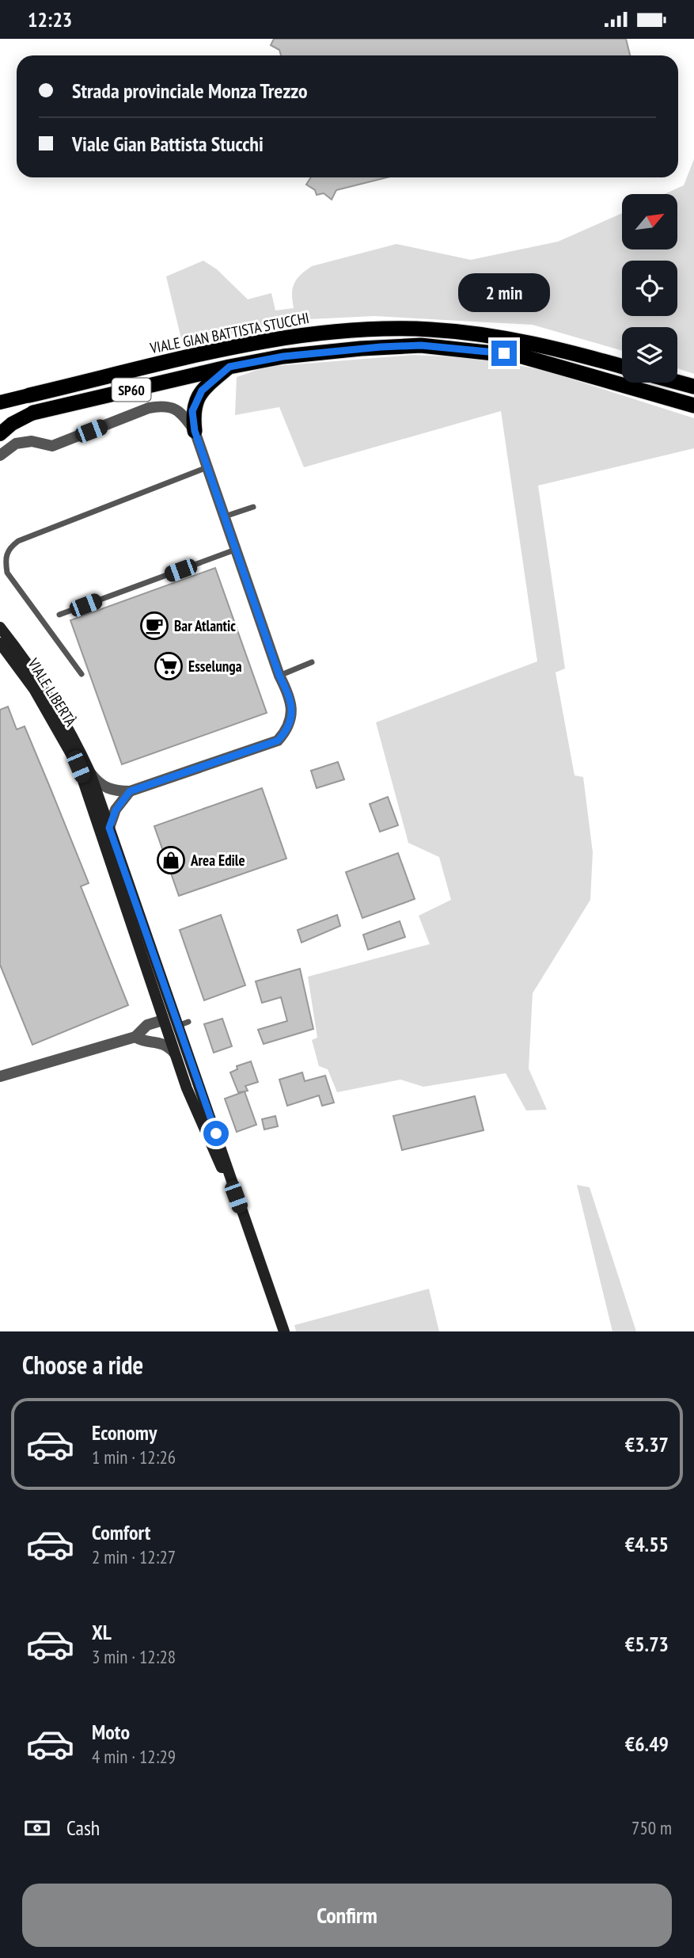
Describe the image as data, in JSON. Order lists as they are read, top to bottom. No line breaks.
{"streets":{"highway":["VIALE GIAN BATTISTA STUCCHI","SP60"],"main road":["VIALE LIBERTÀ"]},"places":{"cafe":["Bar Atlantic"],"supermarket":["Esselunga"],"shop":["Area Edile"]},"north":"top right","page":{"status":"12:23","banner":["Strada provinciale Monza Trezzo","Viale Gian Battista Stucchi"],"bubble":"2 min","heading":"Choose a ride","list":[{"name":"Economy","note":"1 min · 12:26","value":"€3.37"},{"name":"Comfort","note":"2 min · 12:27","value":"€4.55"},{"name":"XL","note":"3 min · 12:28","value":"€5.73"},{"name":"Moto","note":"4 min · 12:29","value":"€6.49"}],"pay":["Cash","750 m"],"buttons":"Confirm"}}
